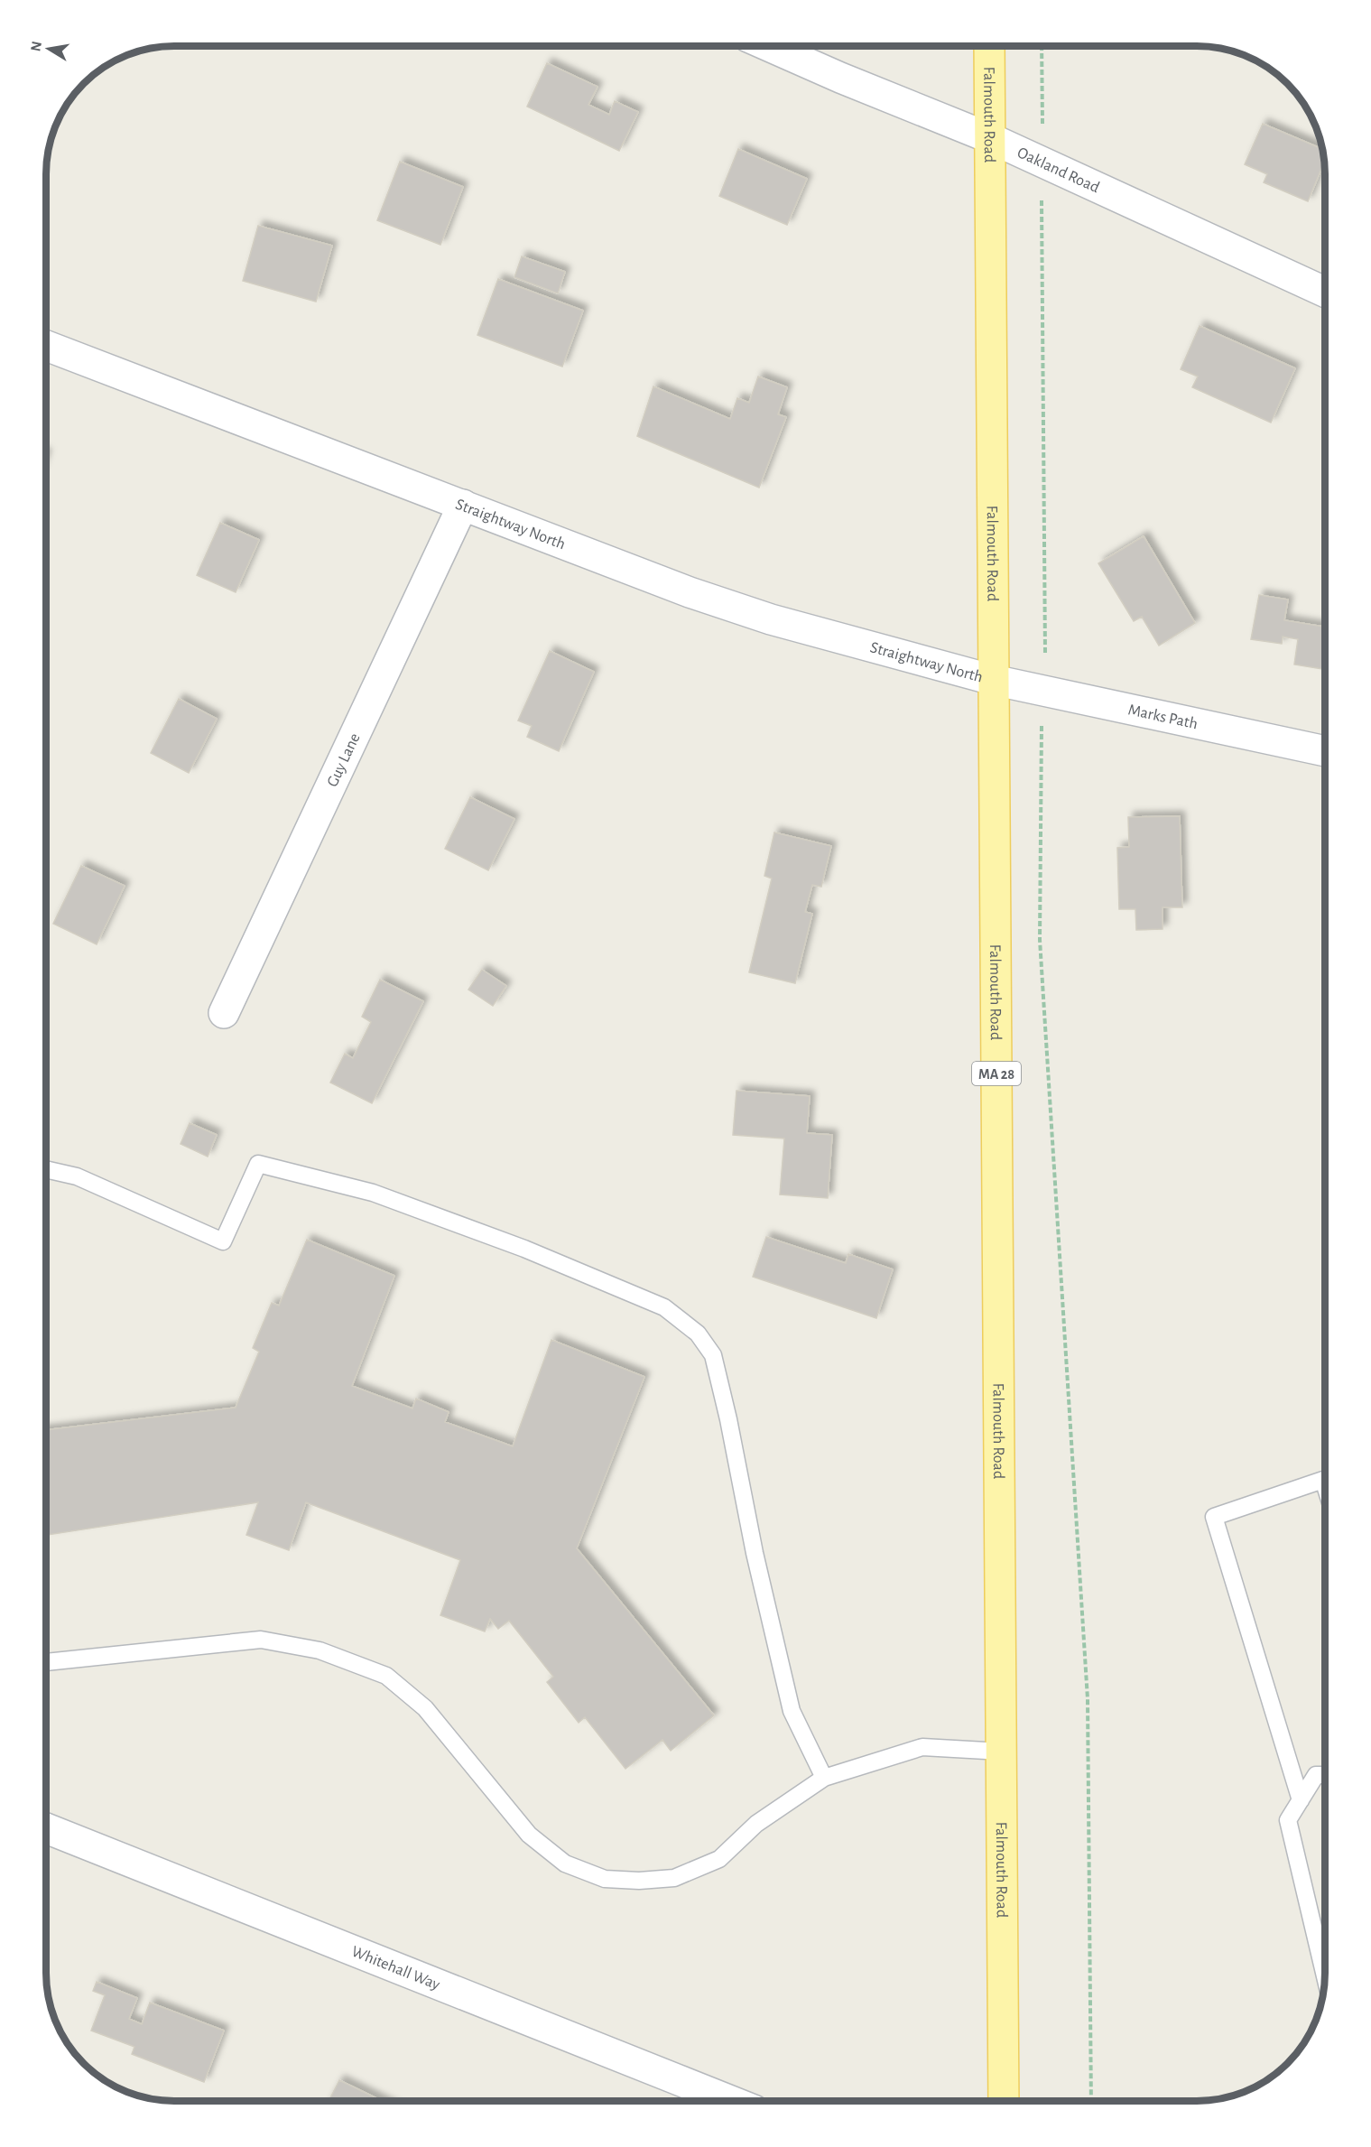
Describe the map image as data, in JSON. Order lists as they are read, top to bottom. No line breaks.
{"streets":{"main road":["Falmouth Road","MA 28"],"street":["Oakland Road","Straightway North","Marks Path","Guy Lane","Whitehall Way"]},"crossings":[["Falmouth Road","Oakland Road"],["Falmouth Road","Straightway North"],["Falmouth Road","Marks Path"],["Straightway North","Marks Path"],["Straightway North","Guy Lane"]],"north":"left"}
